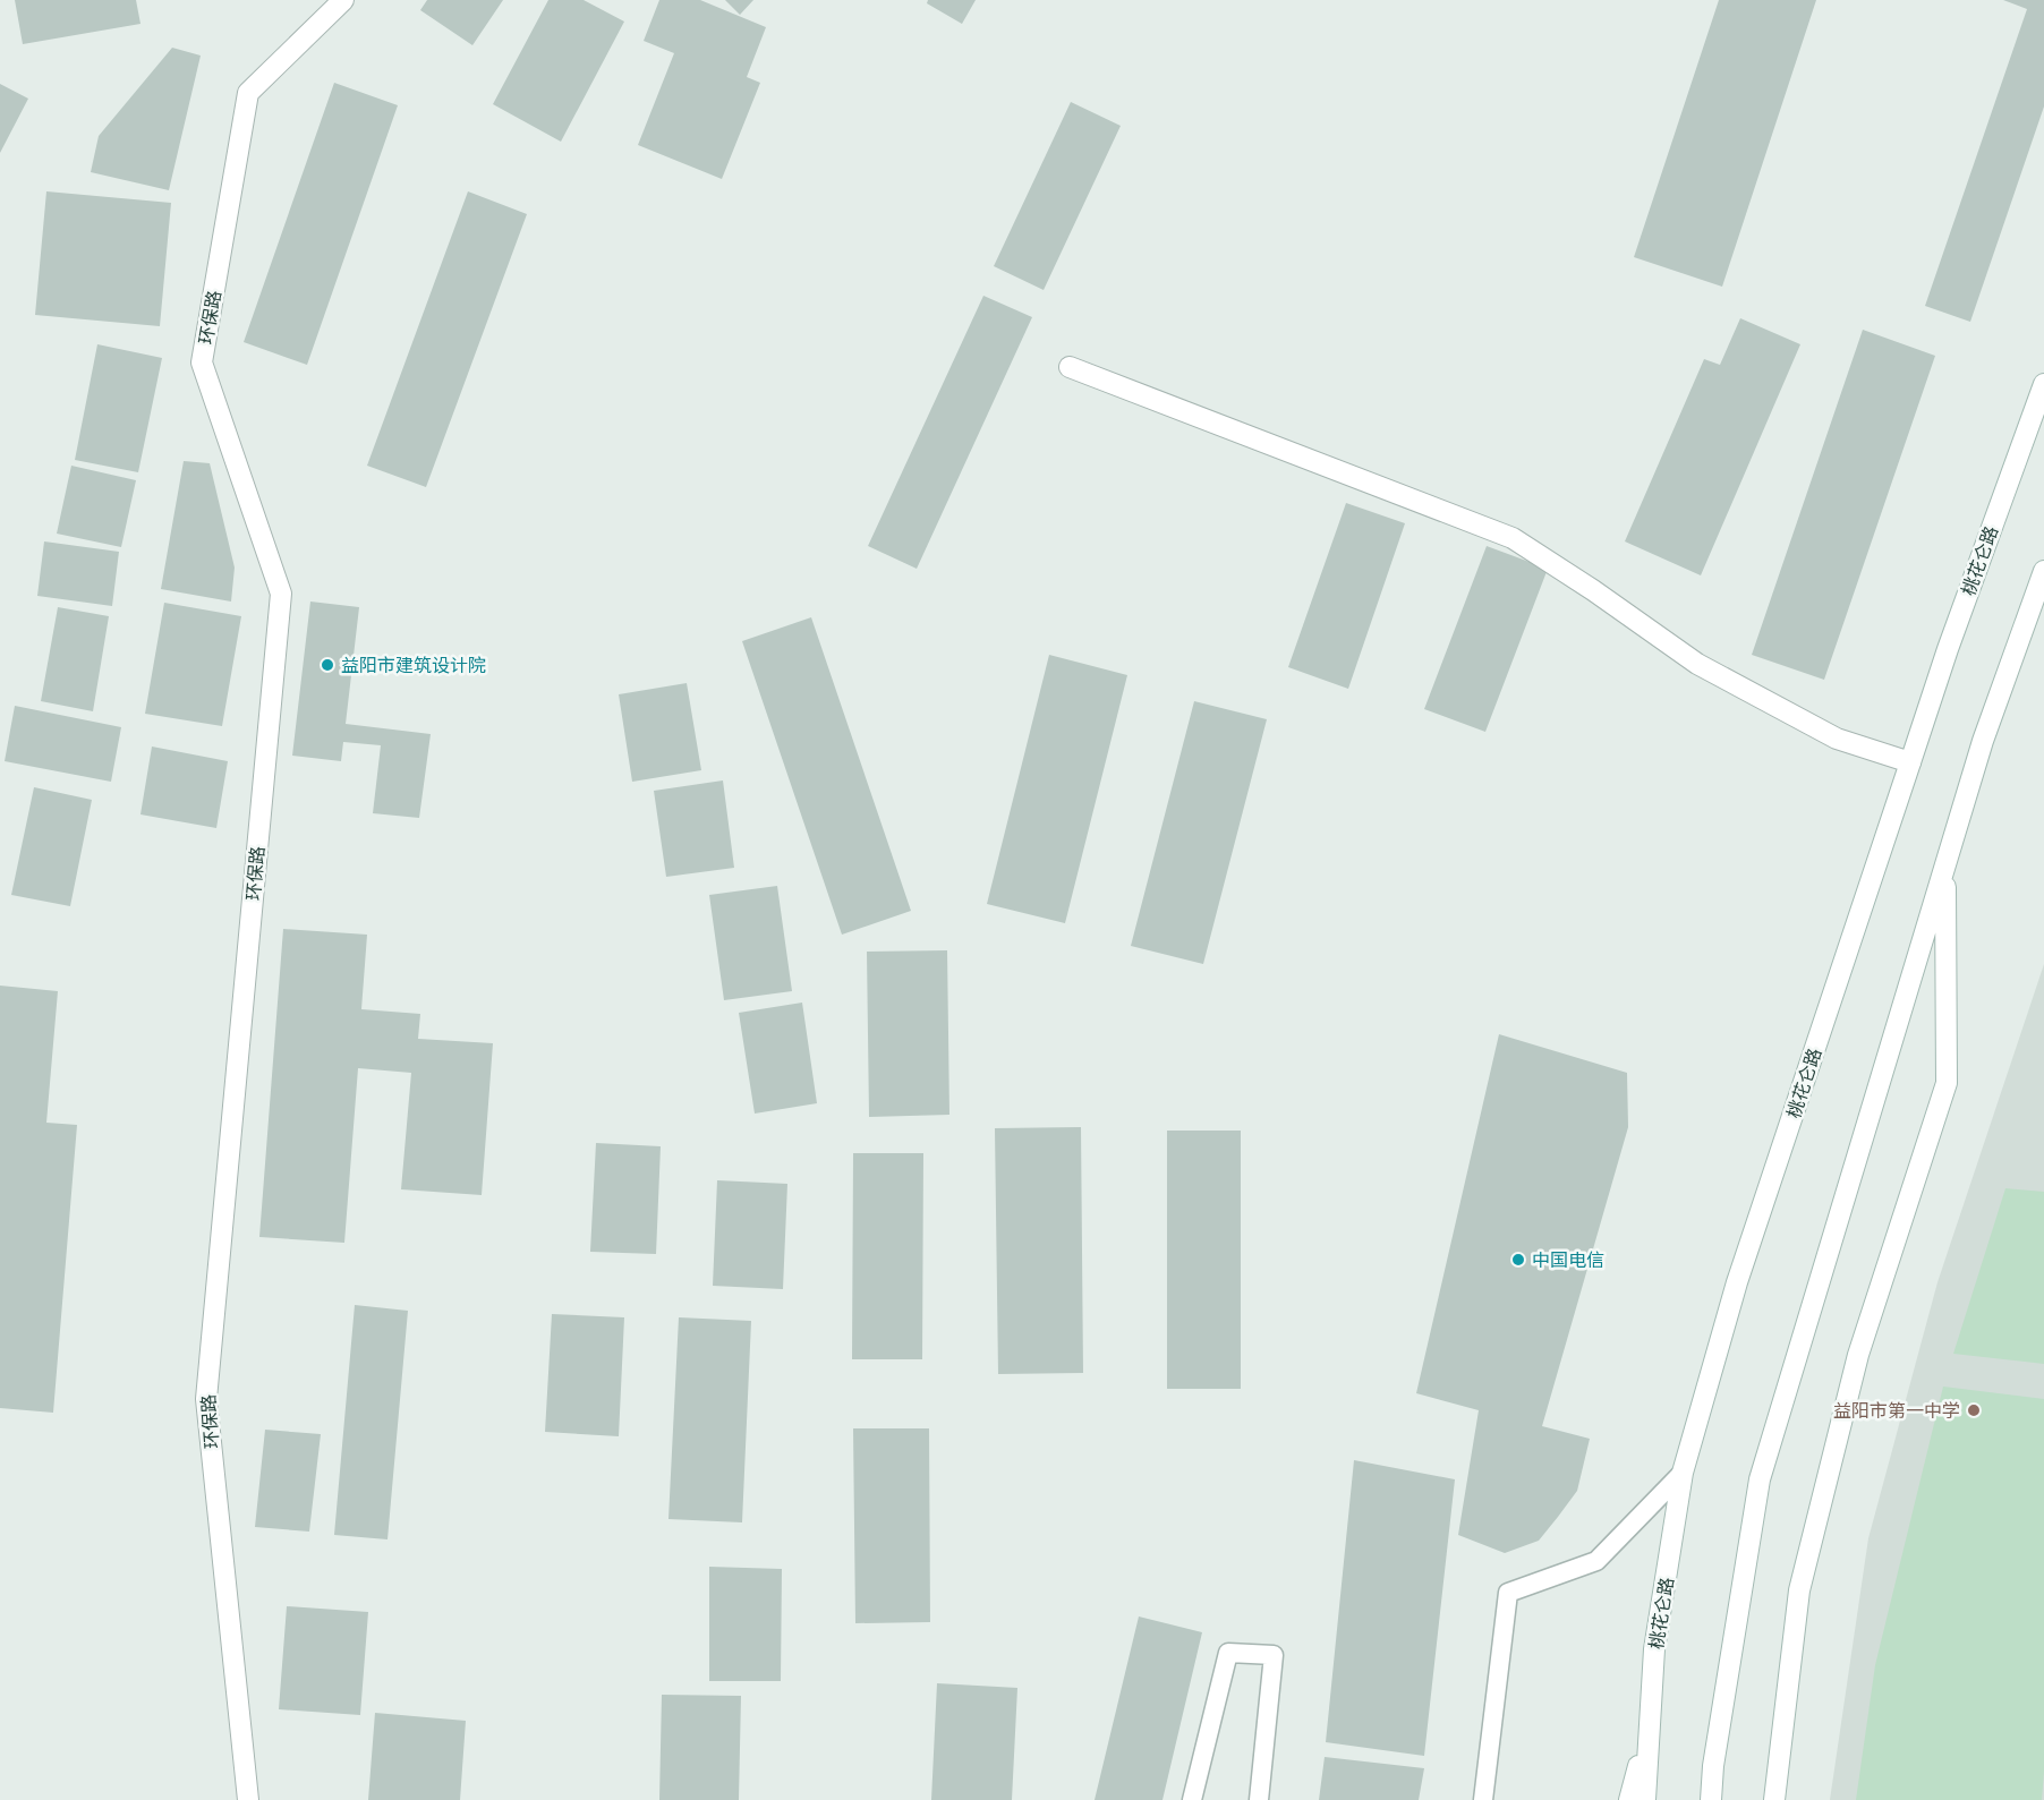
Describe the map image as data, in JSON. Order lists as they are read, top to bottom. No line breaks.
{"streets":{"main road":["环保路","桃花仑路"]},"places":["益阳市建筑设计院","中国电信","益阳市第一中学"]}
